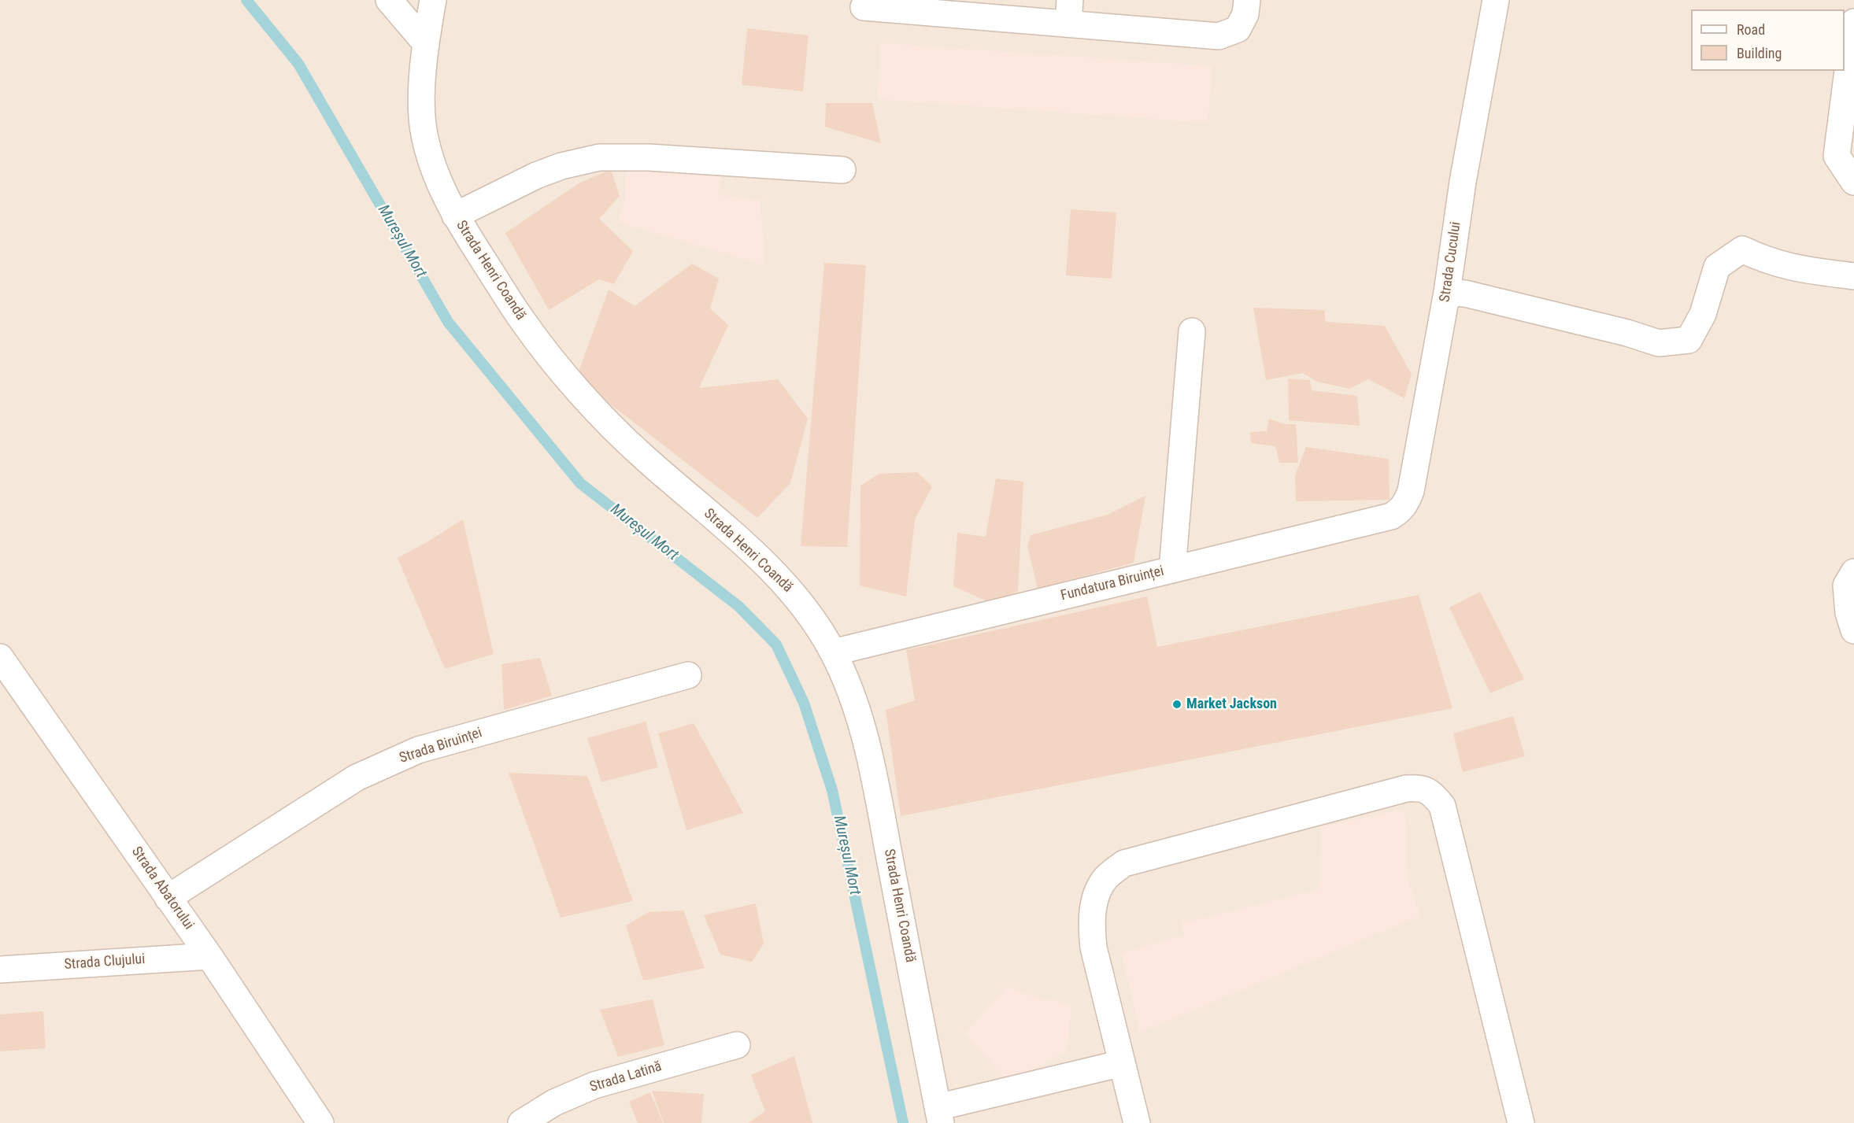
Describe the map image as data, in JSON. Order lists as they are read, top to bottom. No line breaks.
{"streets":{"street":["Strada Cucului","Strada Henri Coandă","Fundatura Biruinței","Strada Biruinței","Strada Abatorului","Strada Clujului","Strada Latină"]},"crossings":[["Strada Cucului","Fundatura Biruinței"],["Strada Henri Coandă","Fundatura Biruinței"],["Strada Biruinței","Strada Abatorului"],["Strada Abatorului","Strada Clujului"]],"water":["Mureșul Mort"],"places":["Market Jackson"],"legend":["Road","Building"]}
